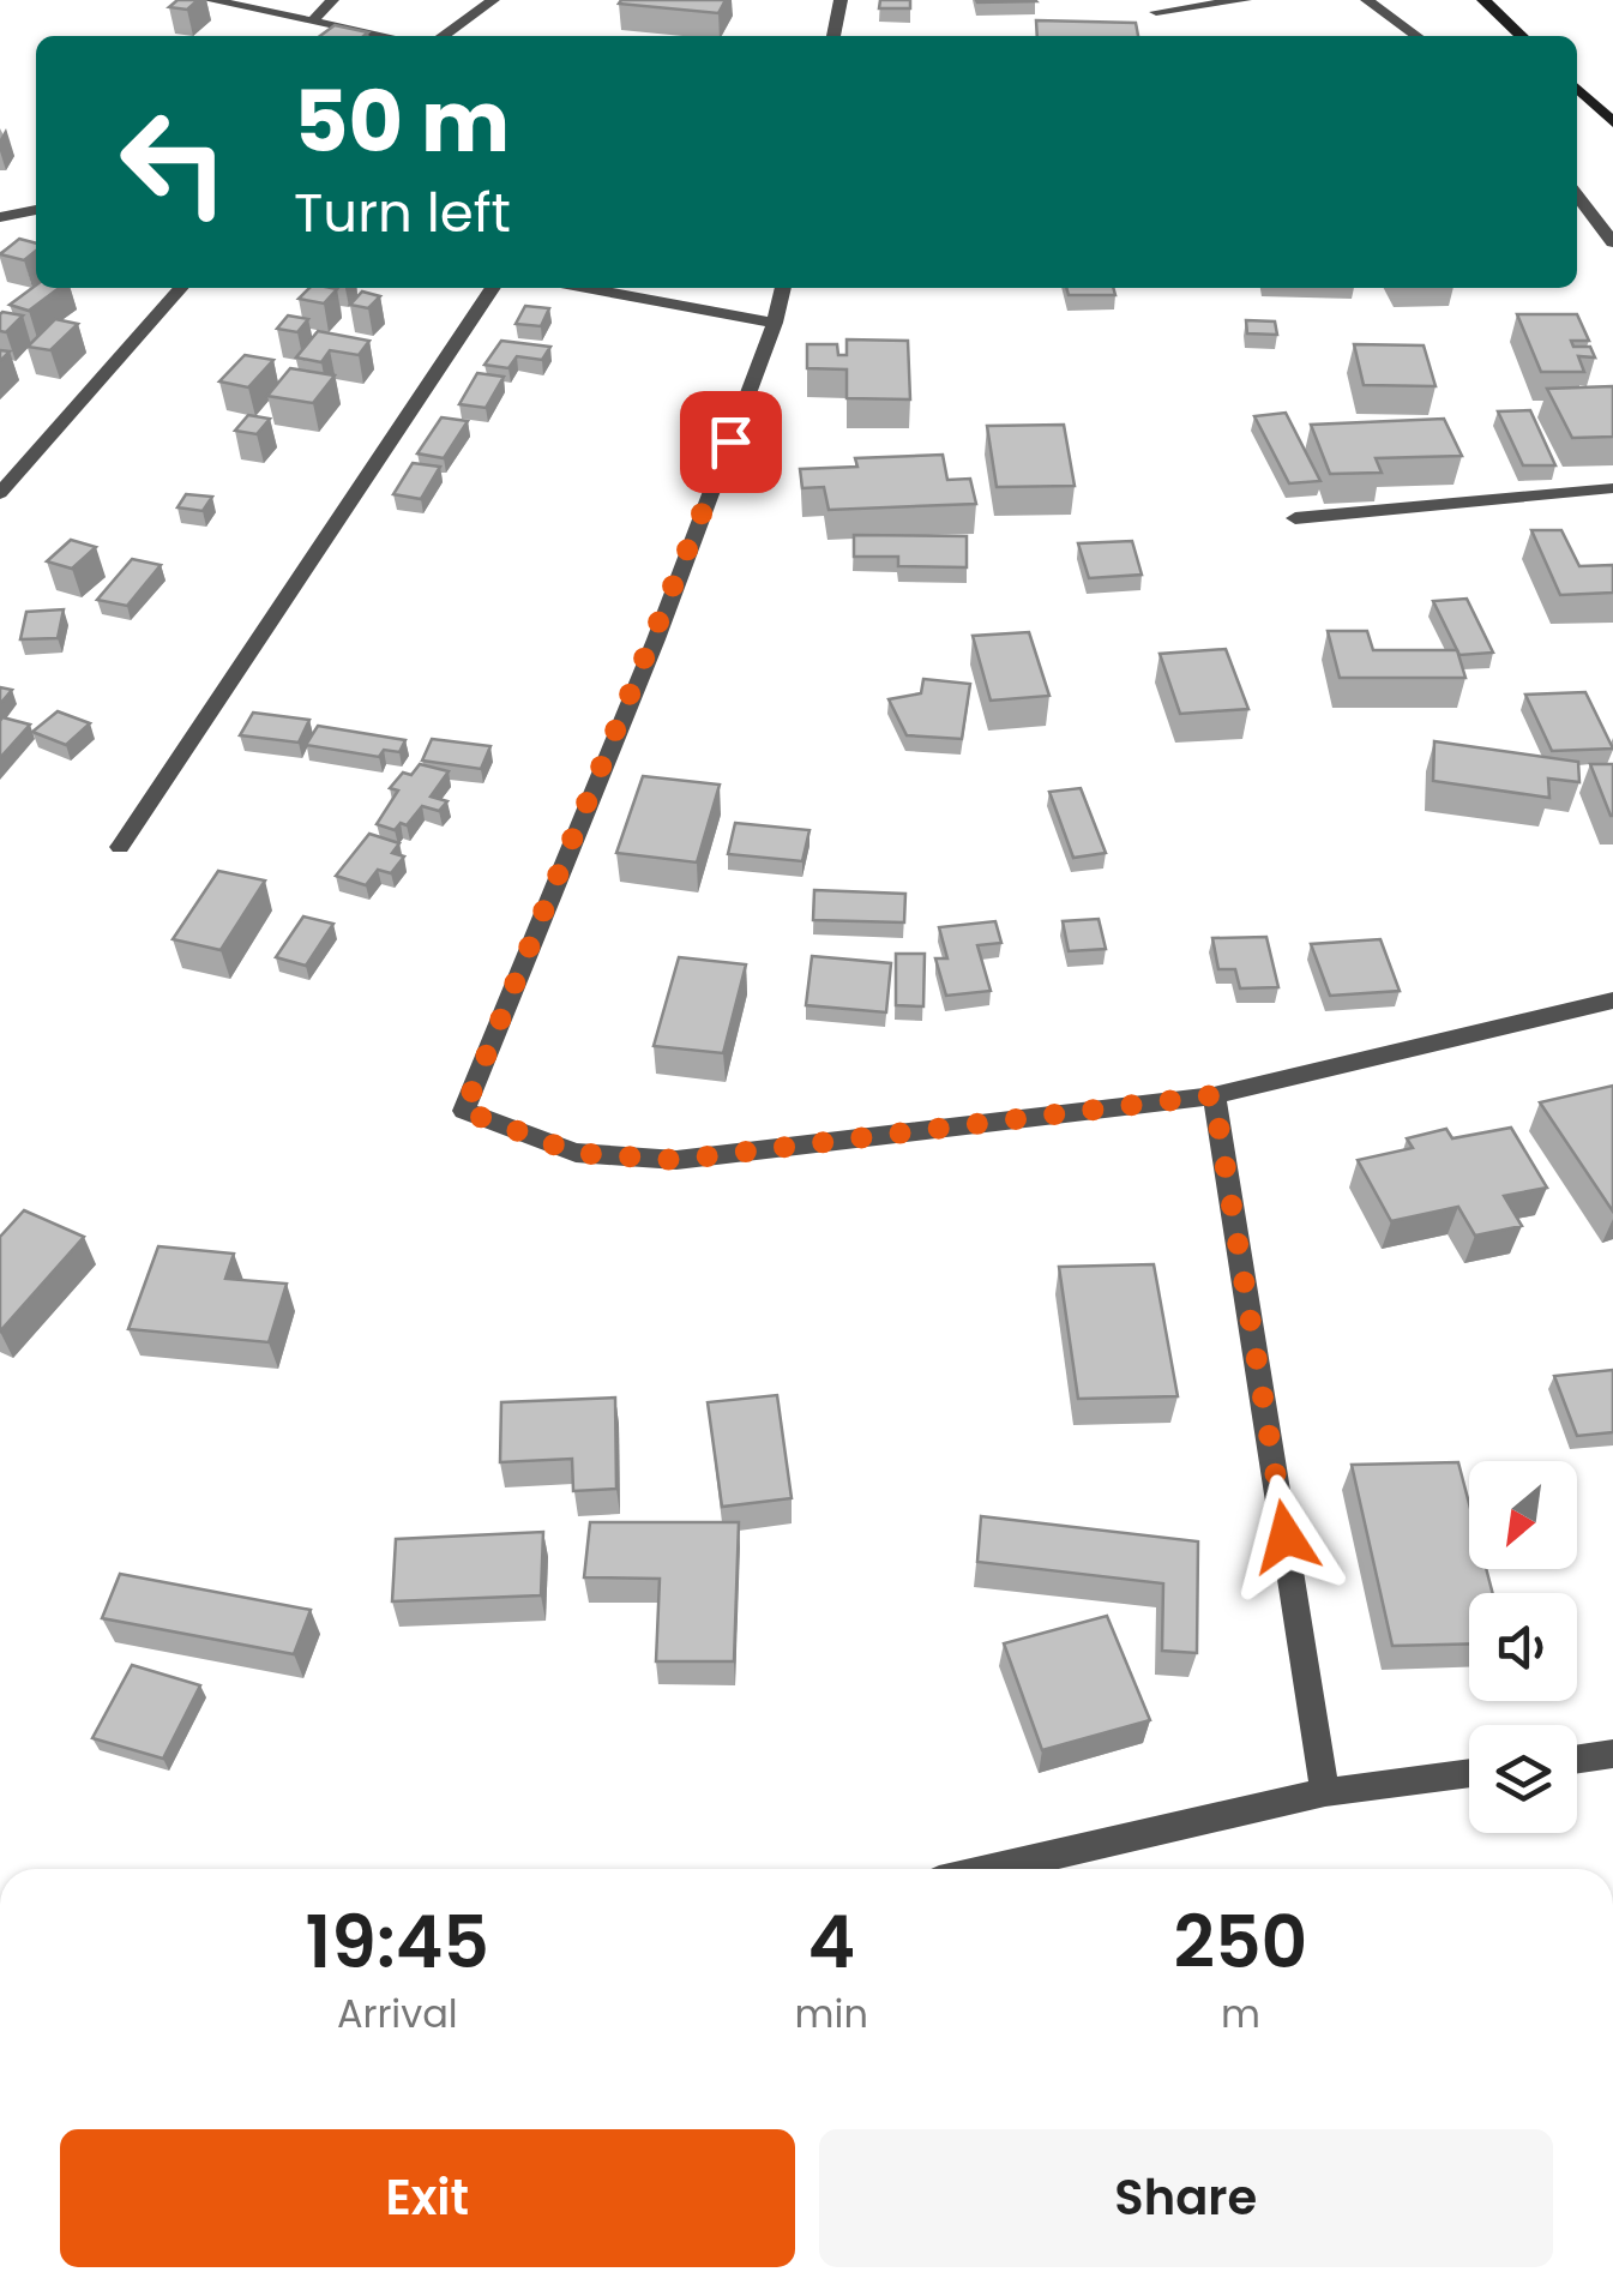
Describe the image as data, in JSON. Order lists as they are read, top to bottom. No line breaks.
{"north":"bottom left","page":{"turn":["50 m","Turn left"],"eta":["19:45","Arrival","4","min","250","m"],"buttons":["Exit","Share"]}}
